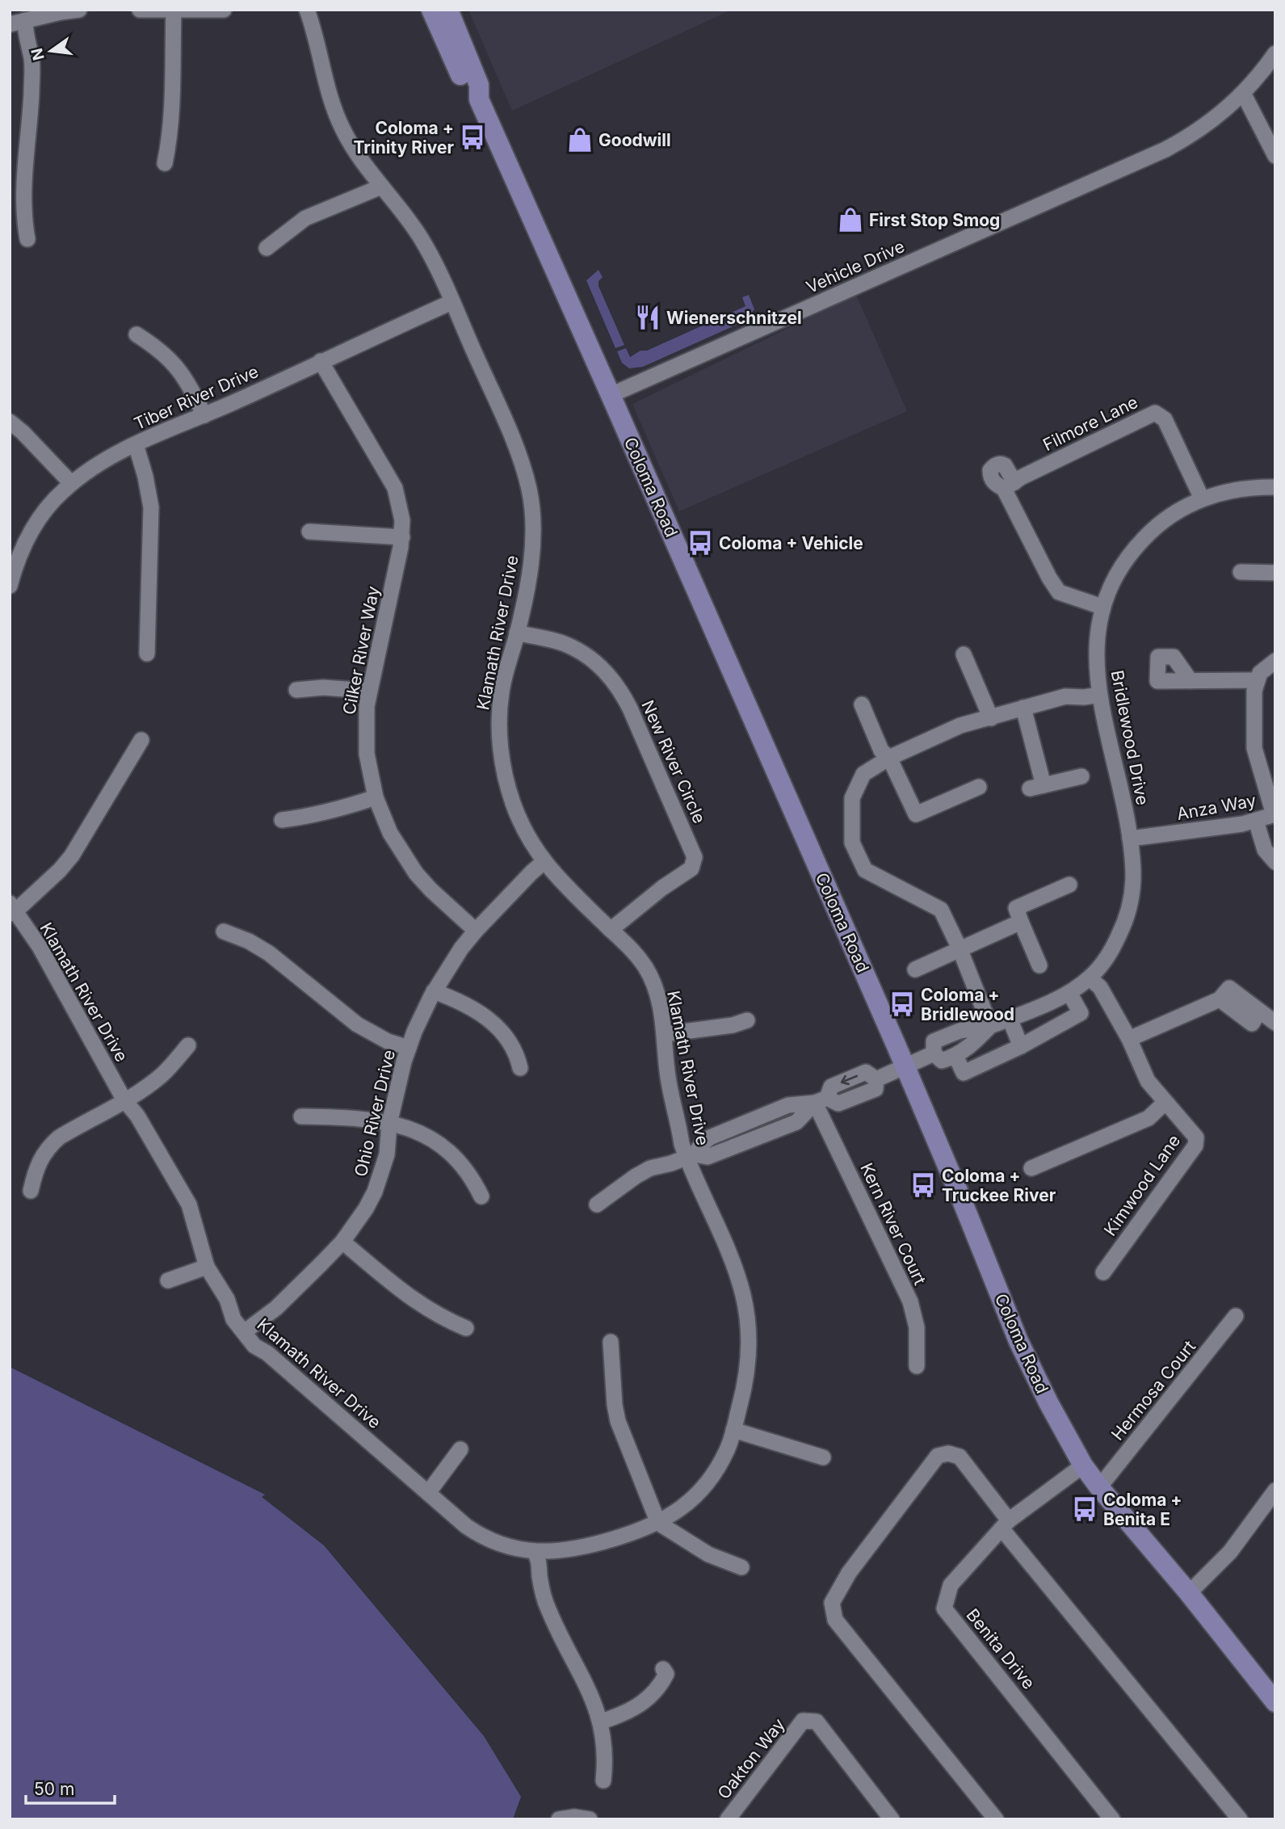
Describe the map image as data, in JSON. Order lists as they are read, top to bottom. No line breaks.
{"streets":{"main road":["Coloma Road"],"street":["Vehicle Drive","Tiber River Drive","Filmore Lane","Klamath River Drive","Cilker River Way","Bridlewood Drive","New River Circle","Anza Way","Ohio River Drive","Kimwood Lane","Kern River Court","Hermosa Court","Benita Drive","Oakton Way"]},"crossings":[["Vehicle Drive","Coloma Road"],["Tiber River Drive","Klamath River Drive"],["Tiber River Drive","Cilker River Way"],["Filmore Lane","Bridlewood Drive"],["Coloma Road","Bridlewood Drive"],["Coloma Road","Hermosa Court"],["Coloma Road","Benita Drive"],["Klamath River Drive","New River Circle"],["Klamath River Drive","Ohio River Drive"],["Cilker River Way","Ohio River Drive"],["Bridlewood Drive","Anza Way"],["Bridlewood Drive","Kimwood Lane"],["Bridlewood Drive","Kern River Court"]],"places":{"bus stop":["Coloma + Trinity River","Coloma + Vehicle","Coloma + Bridlewood","Coloma + Truckee River","Coloma + Benita E"],"shop":["Goodwill","First Stop Smog"],"restaurant":["Wienerschnitzel"]},"scale_bar":"50 m","north":"left"}
